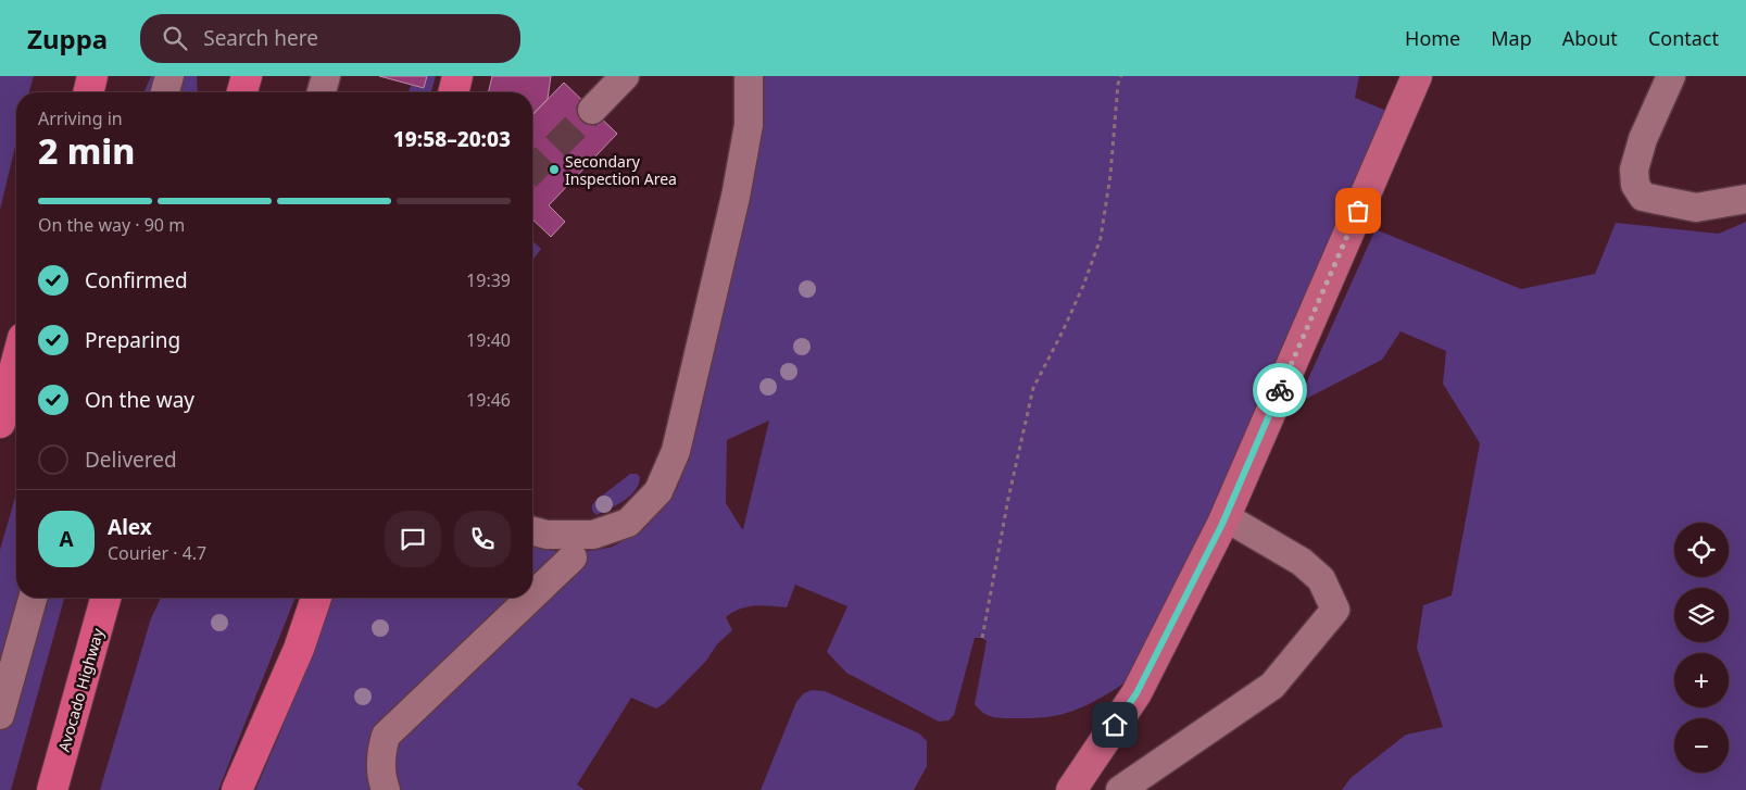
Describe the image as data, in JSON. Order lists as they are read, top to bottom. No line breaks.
{"streets":{"highway":["Avocado Highway"]},"places":["Secondary Inspection Area"],"page":{"header":"Zuppa","search":"Search here","nav":["Home","Map","About","Contact"],"heading":["2 min","Arriving in","19:58–20:03"],"panel":["Alex","Courier · 4.7"],"bar":"On the way · 90 m","list":[["Confirmed","19:39"],["Preparing","19:40"],["On the way","19:46"],"Delivered"],"round":"A","map_buttons":["+","−"]}}
